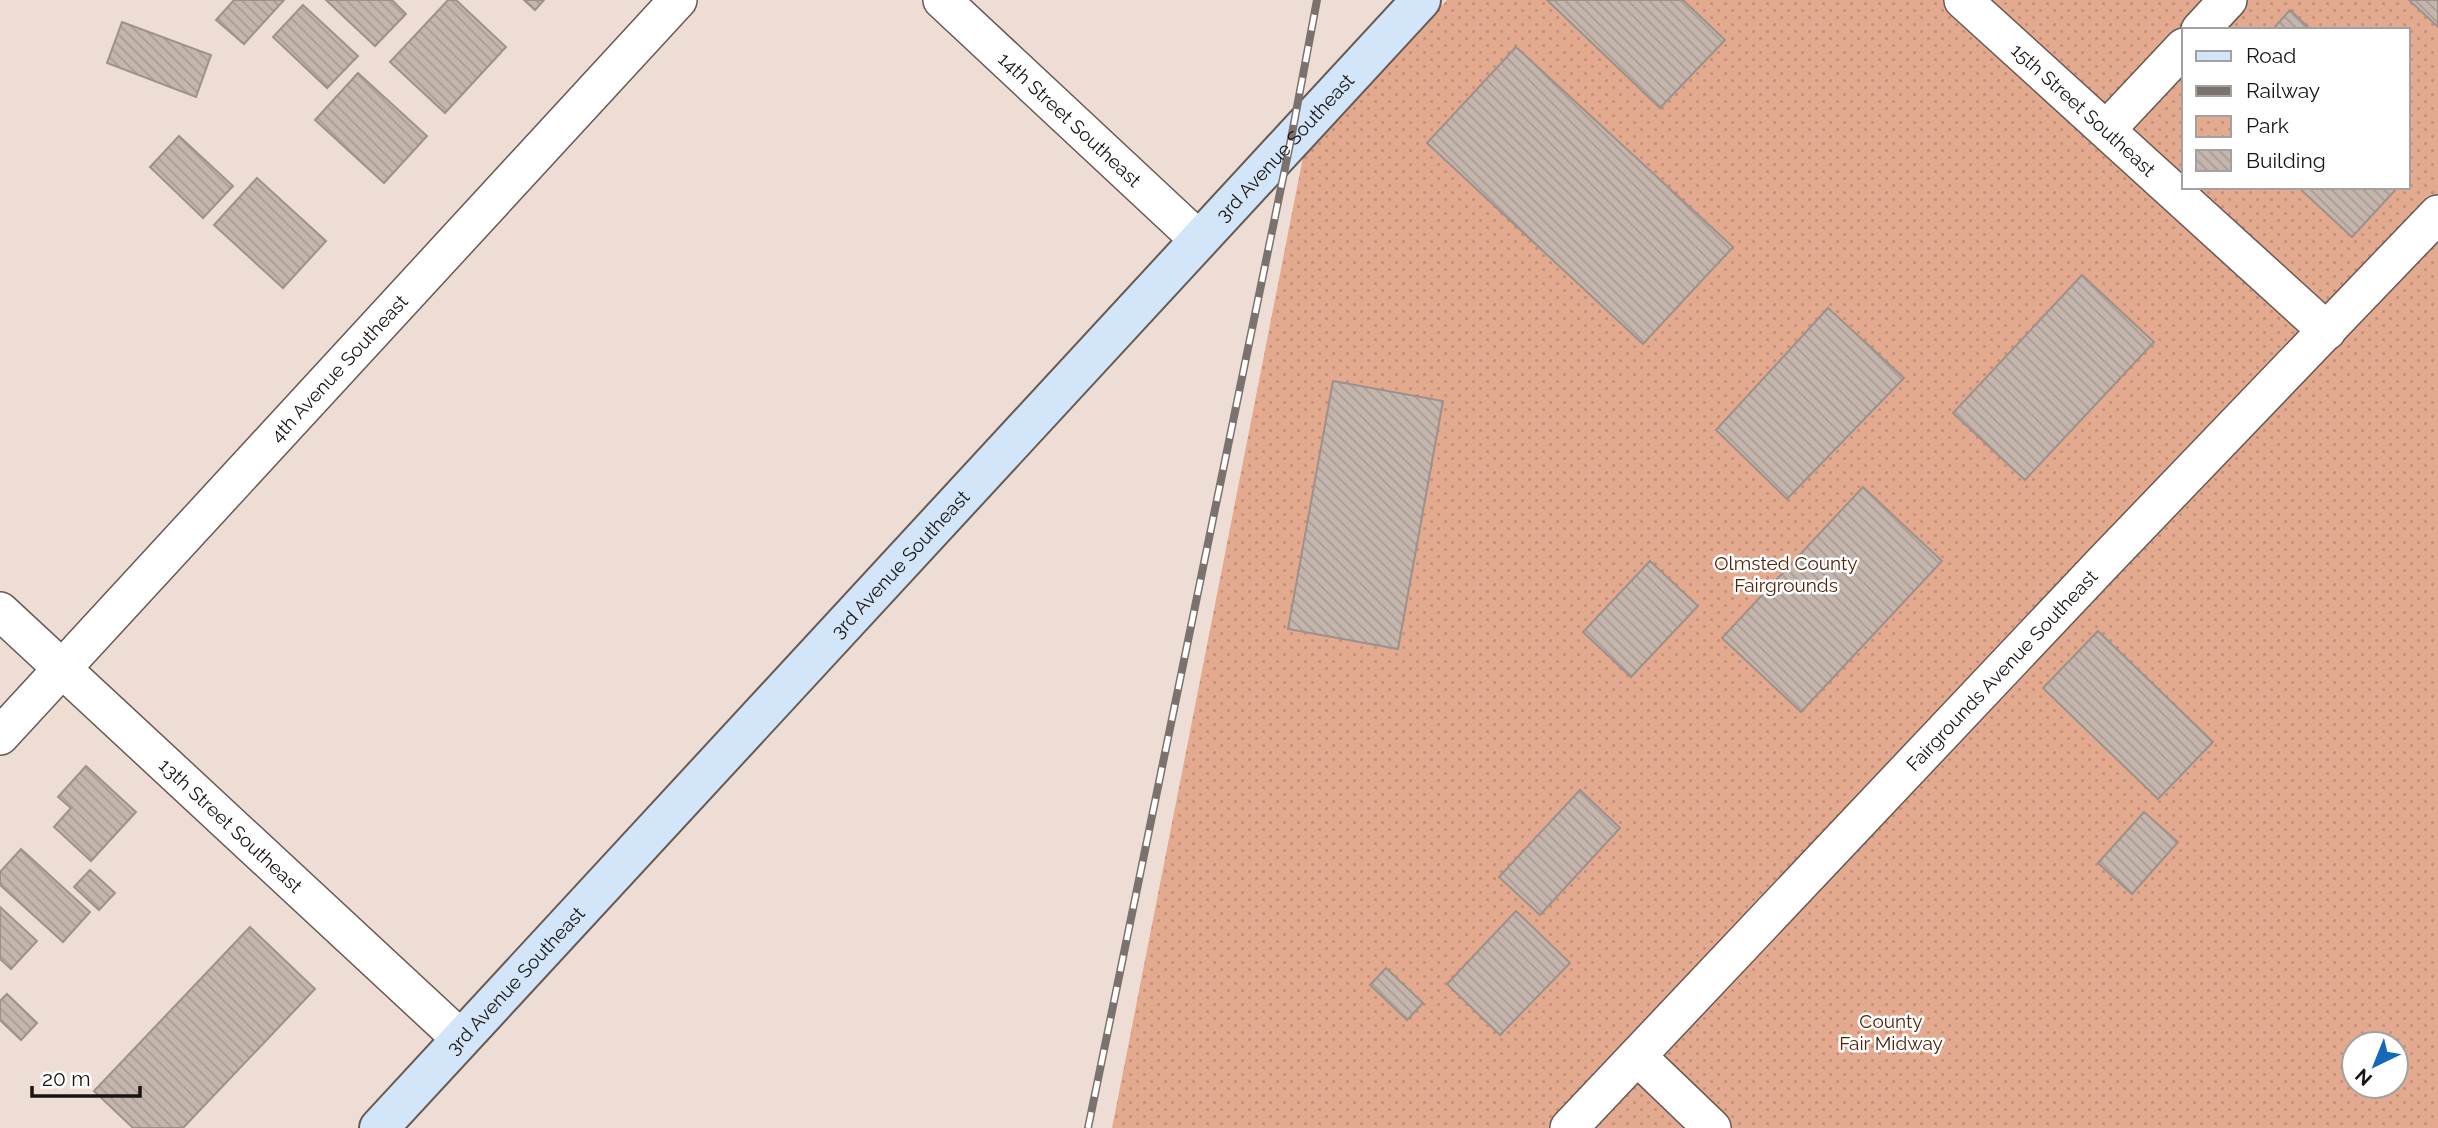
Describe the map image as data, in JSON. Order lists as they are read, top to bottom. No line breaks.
{"streets":{"main road":["3rd Avenue Southeast"],"street":["15th Street Southeast","14th Street Southeast","4th Avenue Southeast","Fairgrounds Avenue Southeast","13th Street Southeast"]},"crossings":[["15th Street Southeast","Fairgrounds Avenue Southeast"],["14th Street Southeast","3rd Avenue Southeast"],["3rd Avenue Southeast","13th Street Southeast"],["4th Avenue Southeast","13th Street Southeast"]],"parks":["Olmsted County Fairgrounds","County Fair Midway"],"legend":["Road","Railway","Park","Building"],"scale_bar":"20 m","north":"bottom left"}
